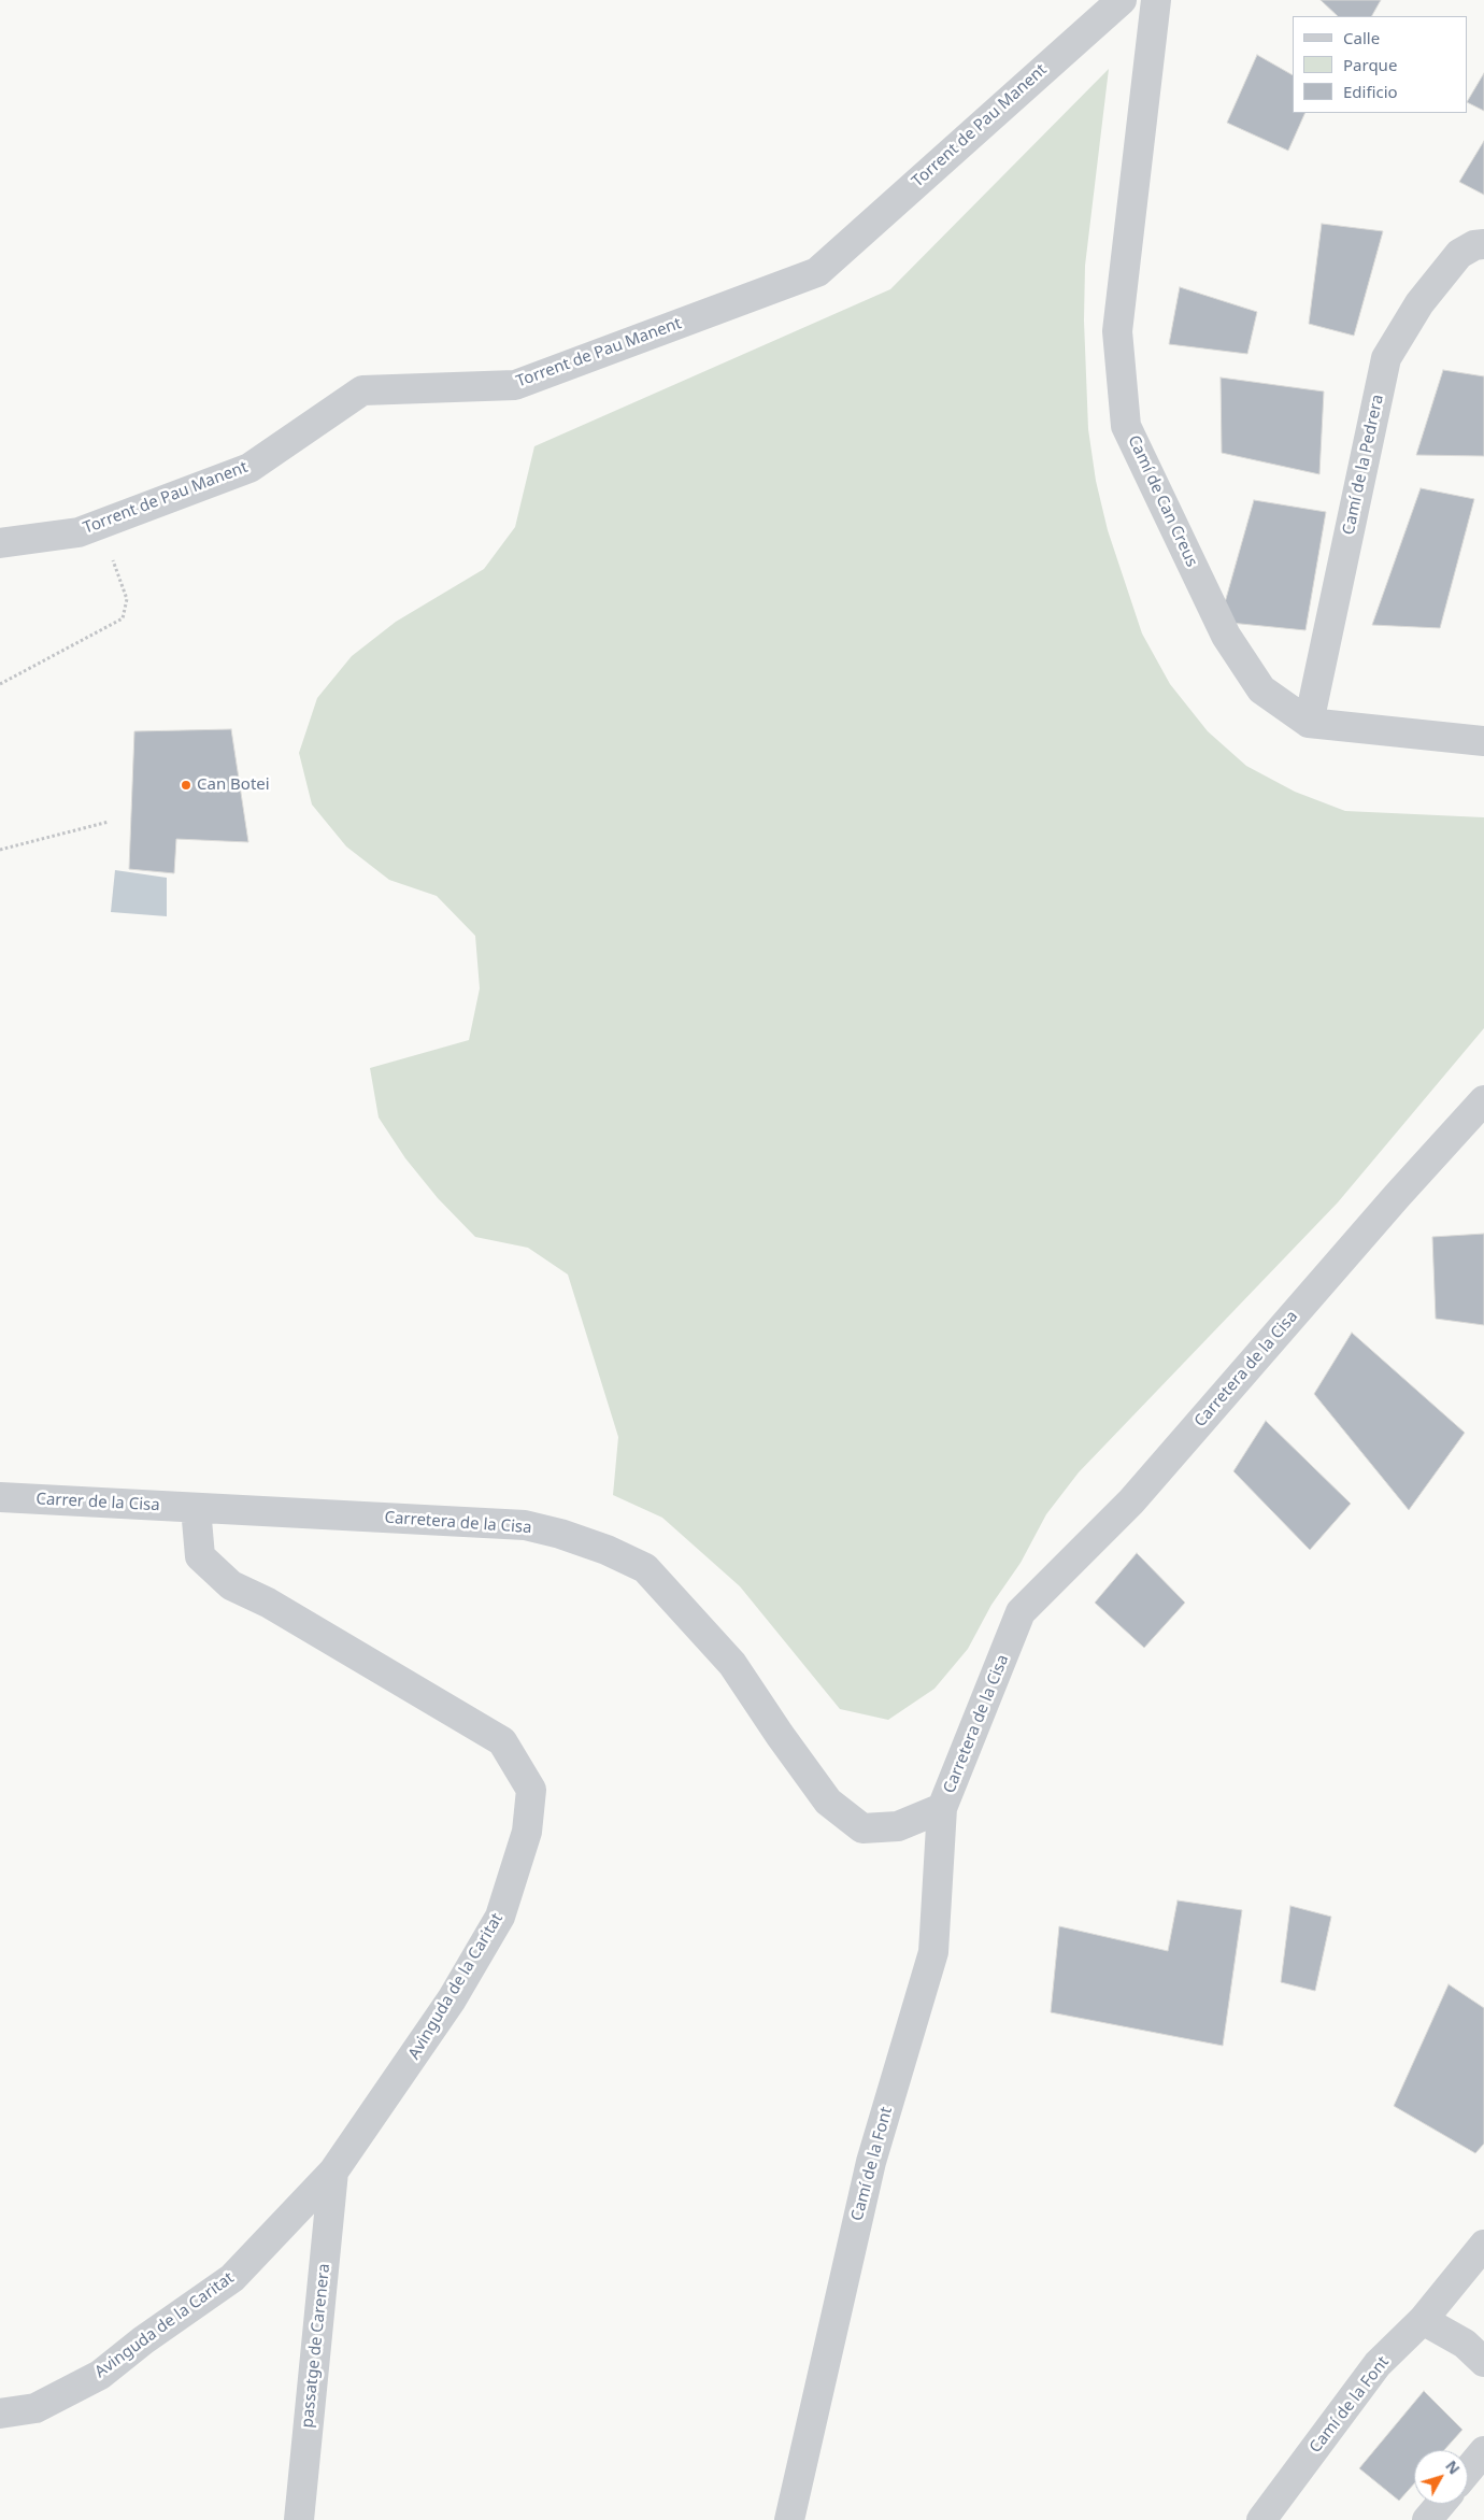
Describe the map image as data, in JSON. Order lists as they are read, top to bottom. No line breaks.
{"streets":{"street":["Torrent de Pau Manent","Camí de la Pedrera","Camí de Can Creus","Carretera de la Cisa","Carrer de la Cisa","Avinguda de la Caritat","Camí de la Font","passatge de Carenera"]},"crossings":[["Camí de la Pedrera","Camí de Can Creus"],["Carretera de la Cisa","Carrer de la Cisa"],["Carretera de la Cisa","Avinguda de la Caritat"],["Carretera de la Cisa","Camí de la Font"],["Carrer de la Cisa","Avinguda de la Caritat"],["Avinguda de la Caritat","passatge de Carenera"]],"places":["Can Botei"],"legend":["Calle","Parque","Edificio"],"north":"top right"}
